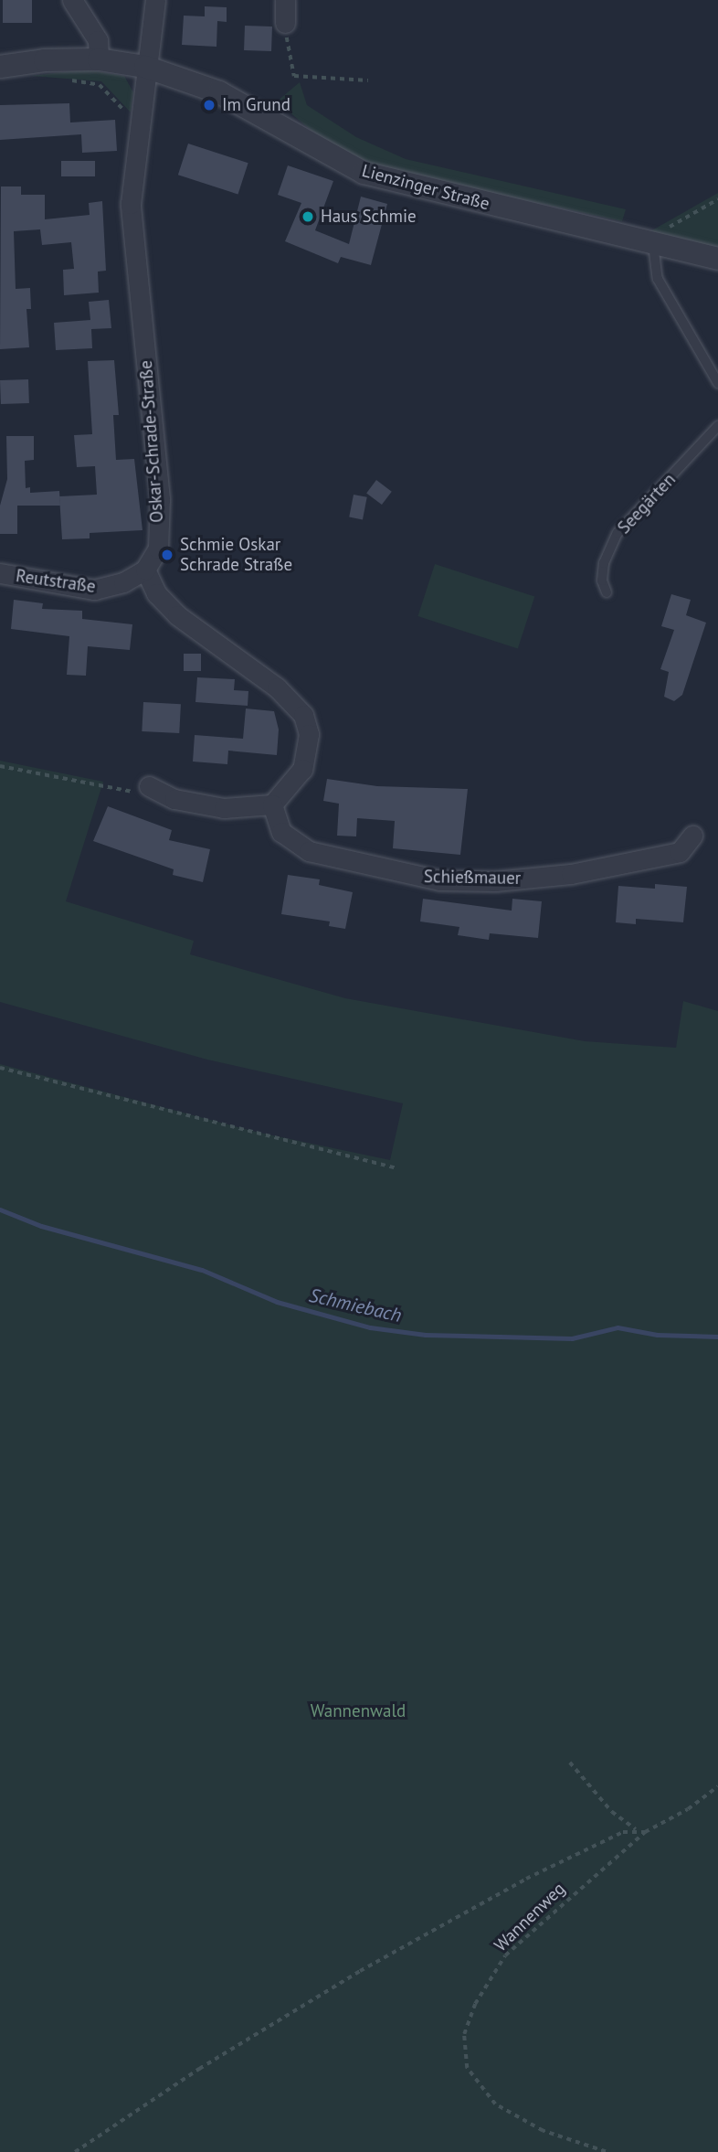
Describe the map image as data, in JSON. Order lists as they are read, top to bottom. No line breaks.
{"streets":{"street":["Lienzinger Straße","Oskar-Schrade-Straße","Reutstraße","Schießmauer"],"lane":["Seegärten"],"path":["Wannenweg"]},"crossings":[["Lienzinger Straße","Oskar-Schrade-Straße"],["Oskar-Schrade-Straße","Reutstraße"]],"water":["Schmiebach"],"parks":["Wannenwald"],"places":["Im Grund","Haus Schmie","Schmie Oskar Schrade Straße"]}
